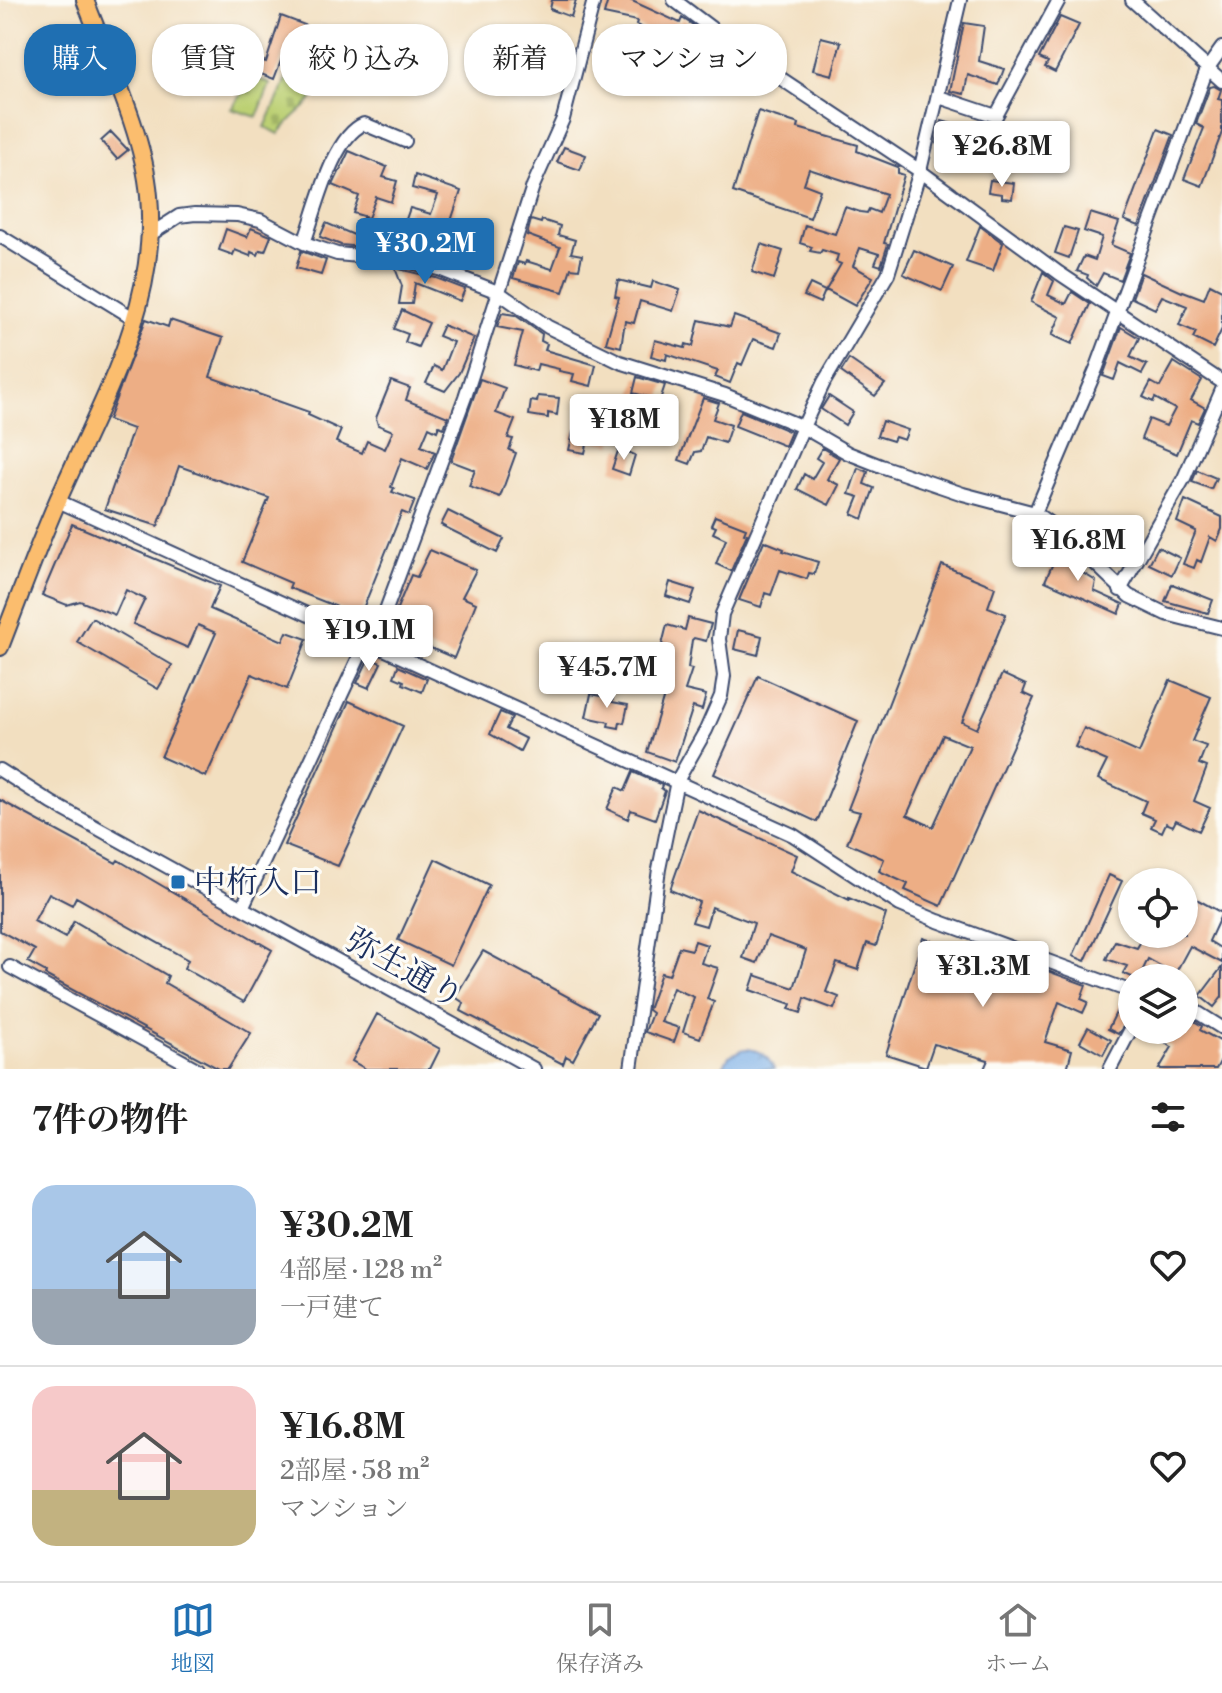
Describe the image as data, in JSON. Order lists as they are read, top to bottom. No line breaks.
{"streets":{"street":["弥生通り"]},"places":{"transit":["中桁入口"]},"page":{"chip":["購入","賃貸","絞り込み","新着","マンション"],"price":["¥26.8M","¥30.2M","¥18M","¥16.8M","¥19.1M","¥45.7M","¥31.3M"],"heading":"7件の物件","list":[{"name":"¥30.2M","note":"4部屋 · 128 m² · 一戸建て"},{"name":"¥16.8M","note":"2部屋 · 58 m² · マンション"}],"tabs":["地図","保存済み","ホーム"]}}
